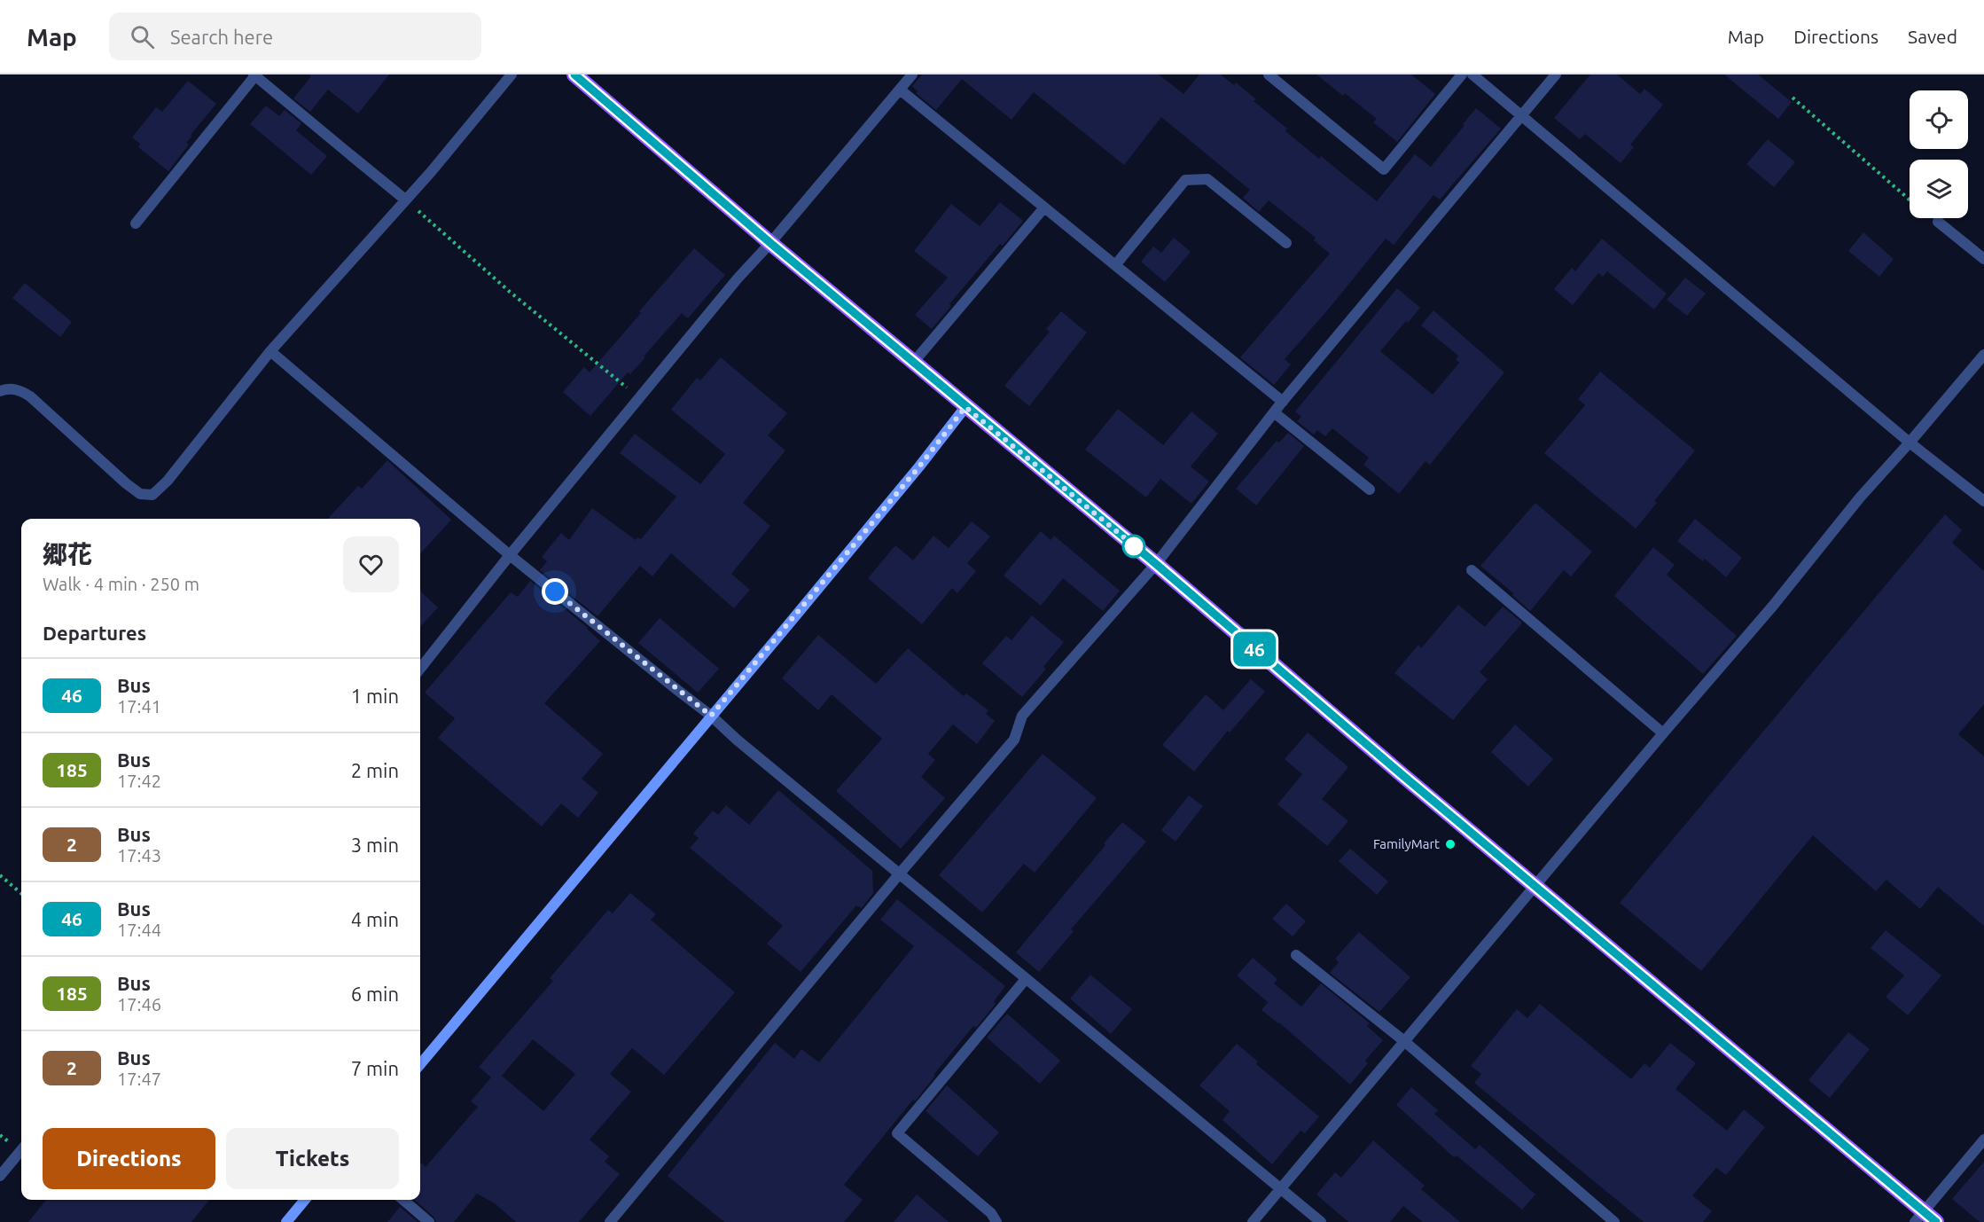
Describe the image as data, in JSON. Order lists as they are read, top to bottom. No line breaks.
{"places":["FamilyMart"],"lines":["bus line 46"],"page":{"header":"Map","search":"Search here","nav":["Map","Directions","Saved"],"on_map":"46","heading":[["郷花","Walk · 4 min · 250 m"],"Departures"],"list":[{"mark":"46","name":"Bus","note":"17:41","value":"1 min"},{"mark":"185","name":"Bus","note":"17:42","value":"2 min"},{"mark":"2","name":"Bus","note":"17:43","value":"3 min"},{"mark":"46","name":"Bus","note":"17:44","value":"4 min"},{"mark":"185","name":"Bus","note":"17:46","value":"6 min"},{"mark":"2","name":"Bus","note":"17:47","value":"7 min"}],"buttons":["Directions","Tickets"]}}
